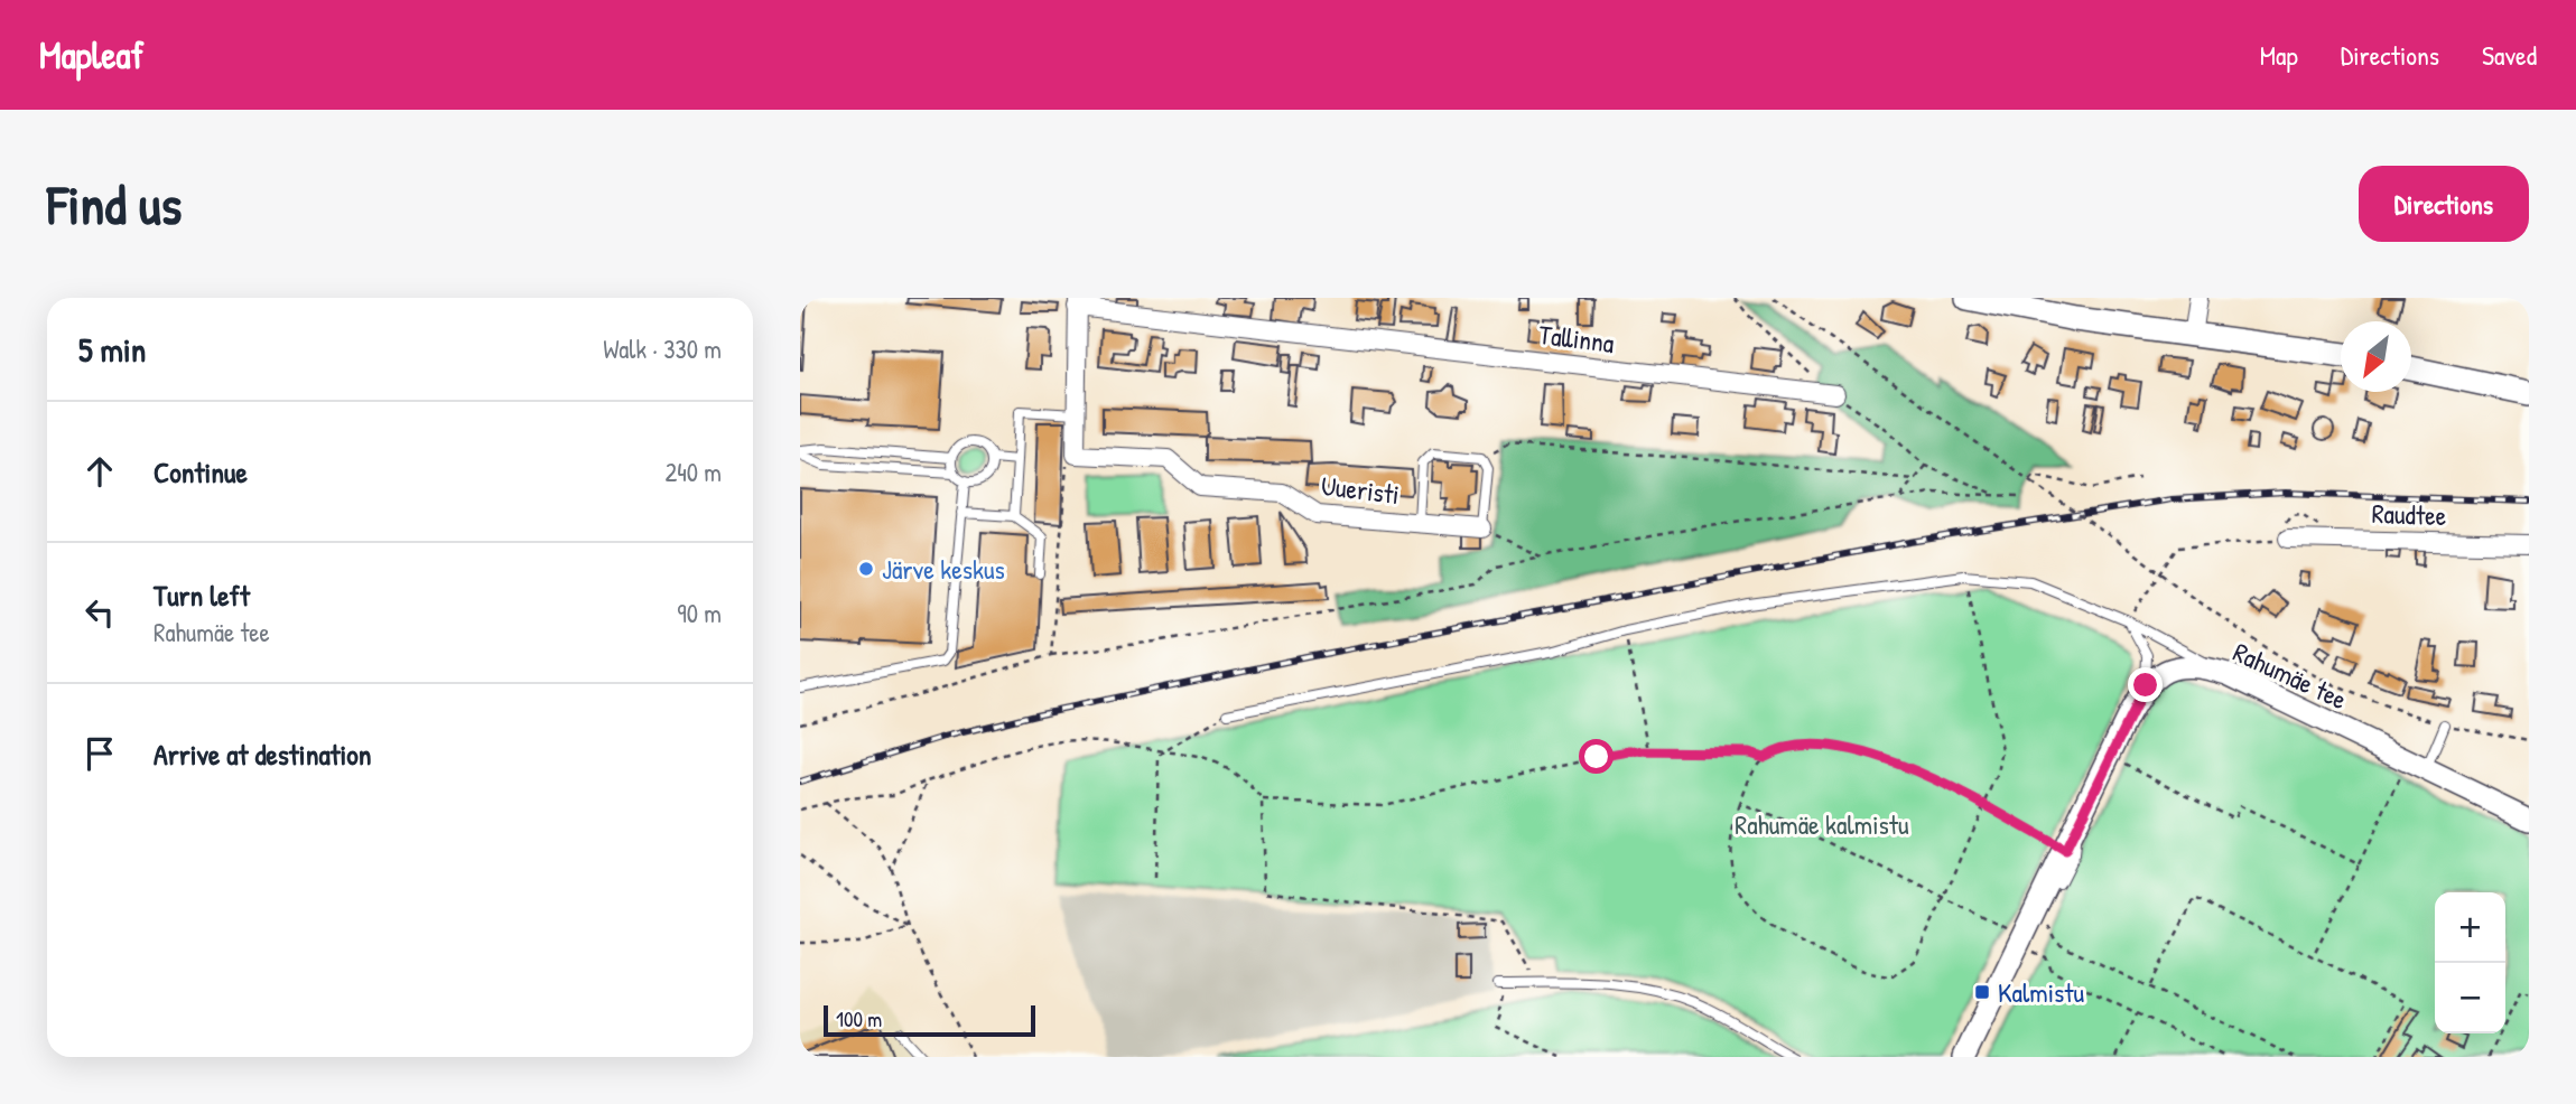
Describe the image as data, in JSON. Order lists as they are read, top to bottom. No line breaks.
{"streets":{"street":["Tallinna","Uueristi","Raudtee","Rahumäe tee"]},"parks":["Rahumäe kalmistu"],"places":{"other":["Järve keskus"],"transit":["Kalmistu"]},"scale_bar":"100 m","north":"bottom left","page":{"header":"Mapleaf","nav":["Map","Directions","Saved"],"buttons":"Directions","title":"Find us","heading":["5 min","Walk · 330 m"],"list":[["Continue","240 m"],["Turn left","Rahumäe tee","90 m"],"Arrive at destination"],"map_buttons":["+","−"],"scale":"100 m"}}
